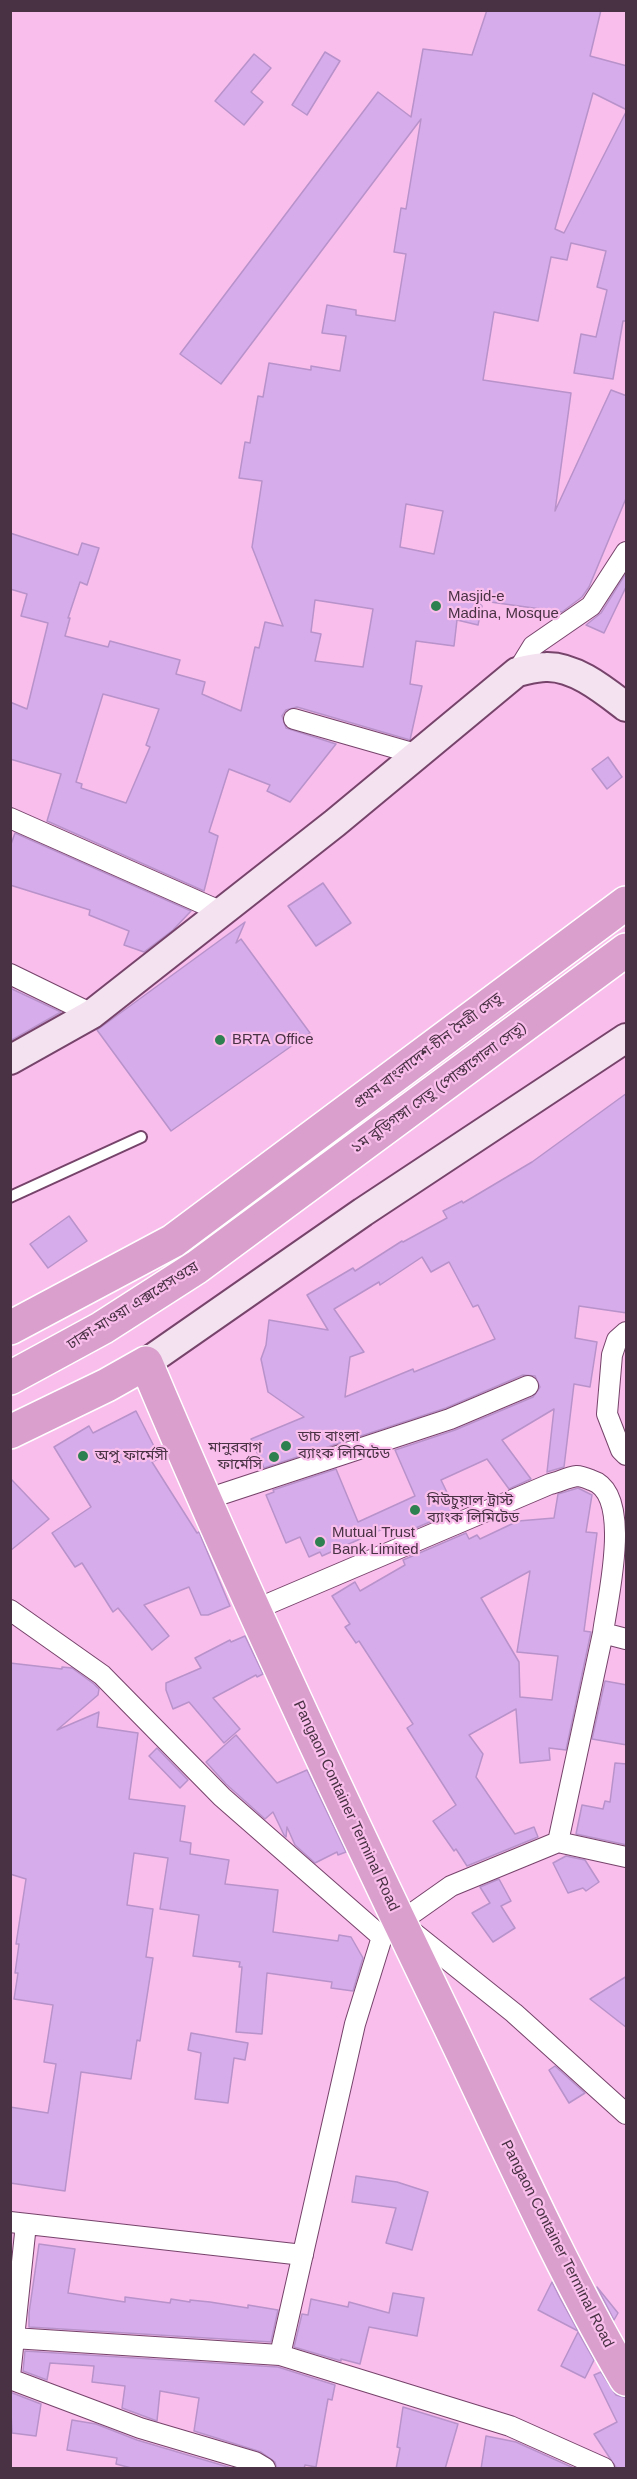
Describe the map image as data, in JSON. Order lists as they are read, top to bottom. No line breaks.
{"streets":{"highway":["প্রথম বাংলাদেশ-চীন মৈত্রী সেতু","১ম বুড়িগঙ্গা সেতু (পোস্তাগোলা সেতু)","ঢাকা-মাওয়া এক্সপ্রেসওয়ে","Pangaon Container Terminal Road"]},"crossings":[["১ম বুড়িগঙ্গা সেতু (পোস্তাগোলা সেতু)","ঢাকা-মাওয়া এক্সপ্রেসওয়ে"]],"places":["Masjid-e Madina, Mosque","BRTA Office","ডাচ বাংলা ব্যাংক লিমিটেড","অপু ফার্মেসী","মানুরবাগ ফার্মেসি","মিউচুয়াল ট্রাস্ট ব্যাংক লিমিটেড","Mutual Trust Bank Limited"]}
